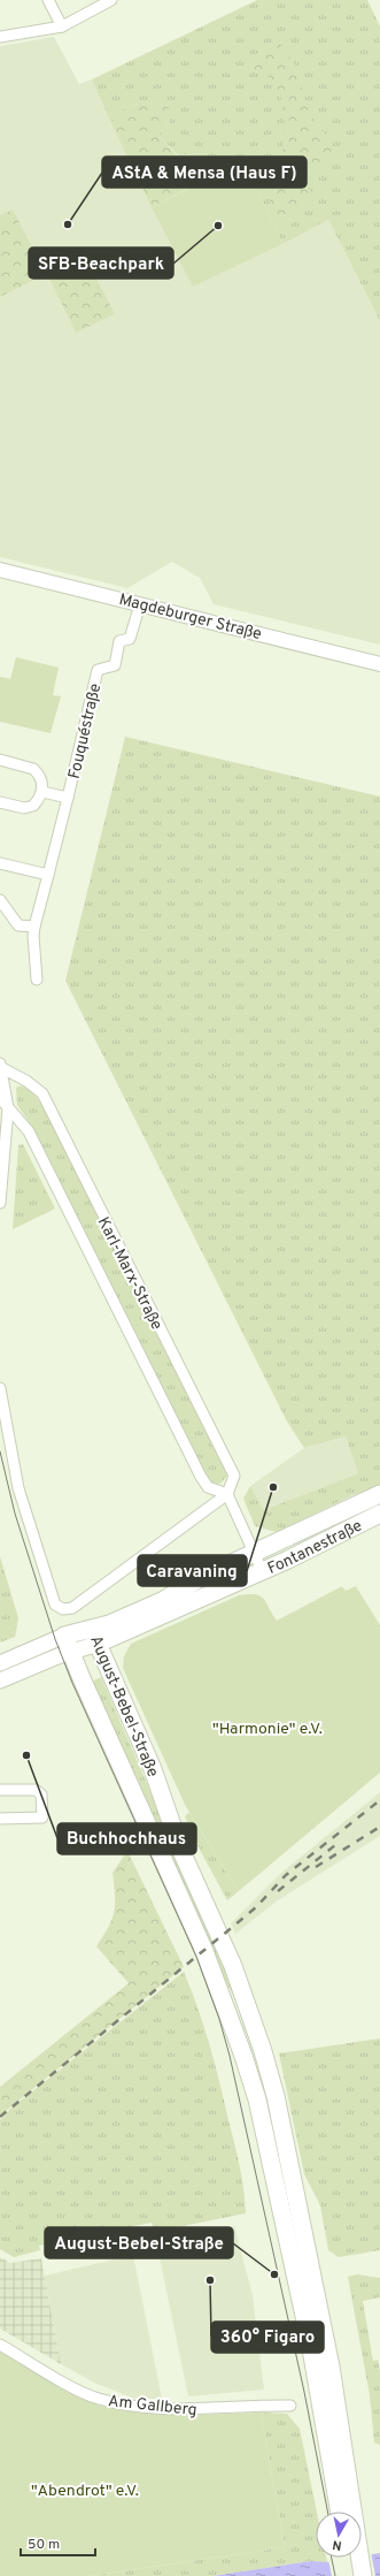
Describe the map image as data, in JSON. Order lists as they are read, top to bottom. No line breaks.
{"streets":{"main road":["Fontanestraße","August-Bebel-Straße"],"street":["Magdeburger Straße","Fouquéstraße","Karl-Marx-Straße","Am Gallberg"]},"crossings":[["Magdeburger Straße","Fouquéstraße"],["Fontanestraße","August-Bebel-Straße"]],"parks":["\"Harmonie\" e.V.","\"Abendrot\" e.V."],"places":["AStA & Mensa (Haus F)","SFB-Beachpark","Caravaning","Buchhochhaus","August-Bebel-Straße","360° Figaro"],"scale_bar":"50 m","north":"bottom"}
